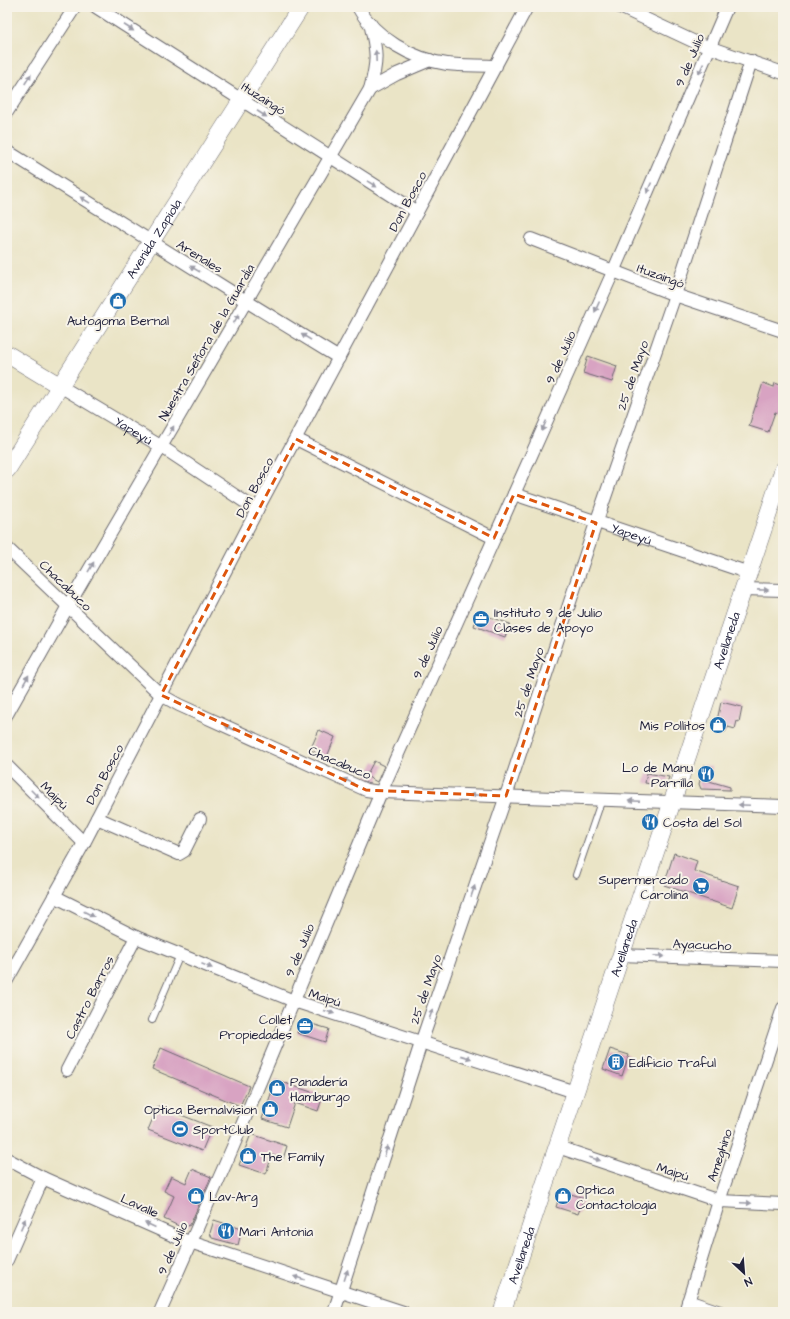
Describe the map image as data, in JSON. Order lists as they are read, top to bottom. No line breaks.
{"streets":{"street":["9 de Julio","Ituzaingó","Don Bosco","Avenida Zapiola","Arenales","Nuestra Señora de la Guardia","25 de Mayo","Yapeyú","Chacabuco","Avellaneda","Maipú","Ayacucho","Castro Barros","Ameghino","Lavalle"]},"crossings":[["9 de Julio","Ituzaingó"],["9 de Julio","Yapeyú"],["9 de Julio","Chacabuco"],["9 de Julio","Maipú"],["9 de Julio","Lavalle"],["Ituzaingó","Don Bosco"],["Ituzaingó","Avenida Zapiola"],["Ituzaingó","Nuestra Señora de la Guardia"],["Ituzaingó","25 de Mayo"],["Don Bosco","Arenales"],["Don Bosco","Yapeyú"],["Don Bosco","Chacabuco"],["Don Bosco","Maipú"],["Avenida Zapiola","Arenales"],["Avenida Zapiola","Yapeyú"],["Arenales","Nuestra Señora de la Guardia"],["Nuestra Señora de la Guardia","Yapeyú"],["Nuestra Señora de la Guardia","Chacabuco"],["25 de Mayo","Yapeyú"],["25 de Mayo","Chacabuco"],["25 de Mayo","Maipú"],["25 de Mayo","Lavalle"],["Yapeyú","Avellaneda"],["Chacabuco","Avellaneda"],["Avellaneda","Maipú"],["Avellaneda","Ayacucho"],["Maipú","Castro Barros"],["Maipú","Ameghino"]],"one_way":["Ituzaingó","Arenales","Nuestra Señora de la Guardia","25 de Mayo","Chacabuco","Maipú","Ayacucho","Lavalle"],"places":{"shop":["Autogoma Bernal","Mis Pollitos","Panadería Hamburgo","Optica Bernalvision","The Family","Lav-Arg","Optica Contactologia"],"office":["Instituto 9 de Julio Clases de Apoyo","Collet Propiedades"],"restaurant":["Lo de Manu Parrilla","Costa del Sol","Mari Antonia"],"supermarket":["Supermercado Carolina"],"building":["Edificio Traful"],"sports":["SportClub"]},"north":"bottom right"}
